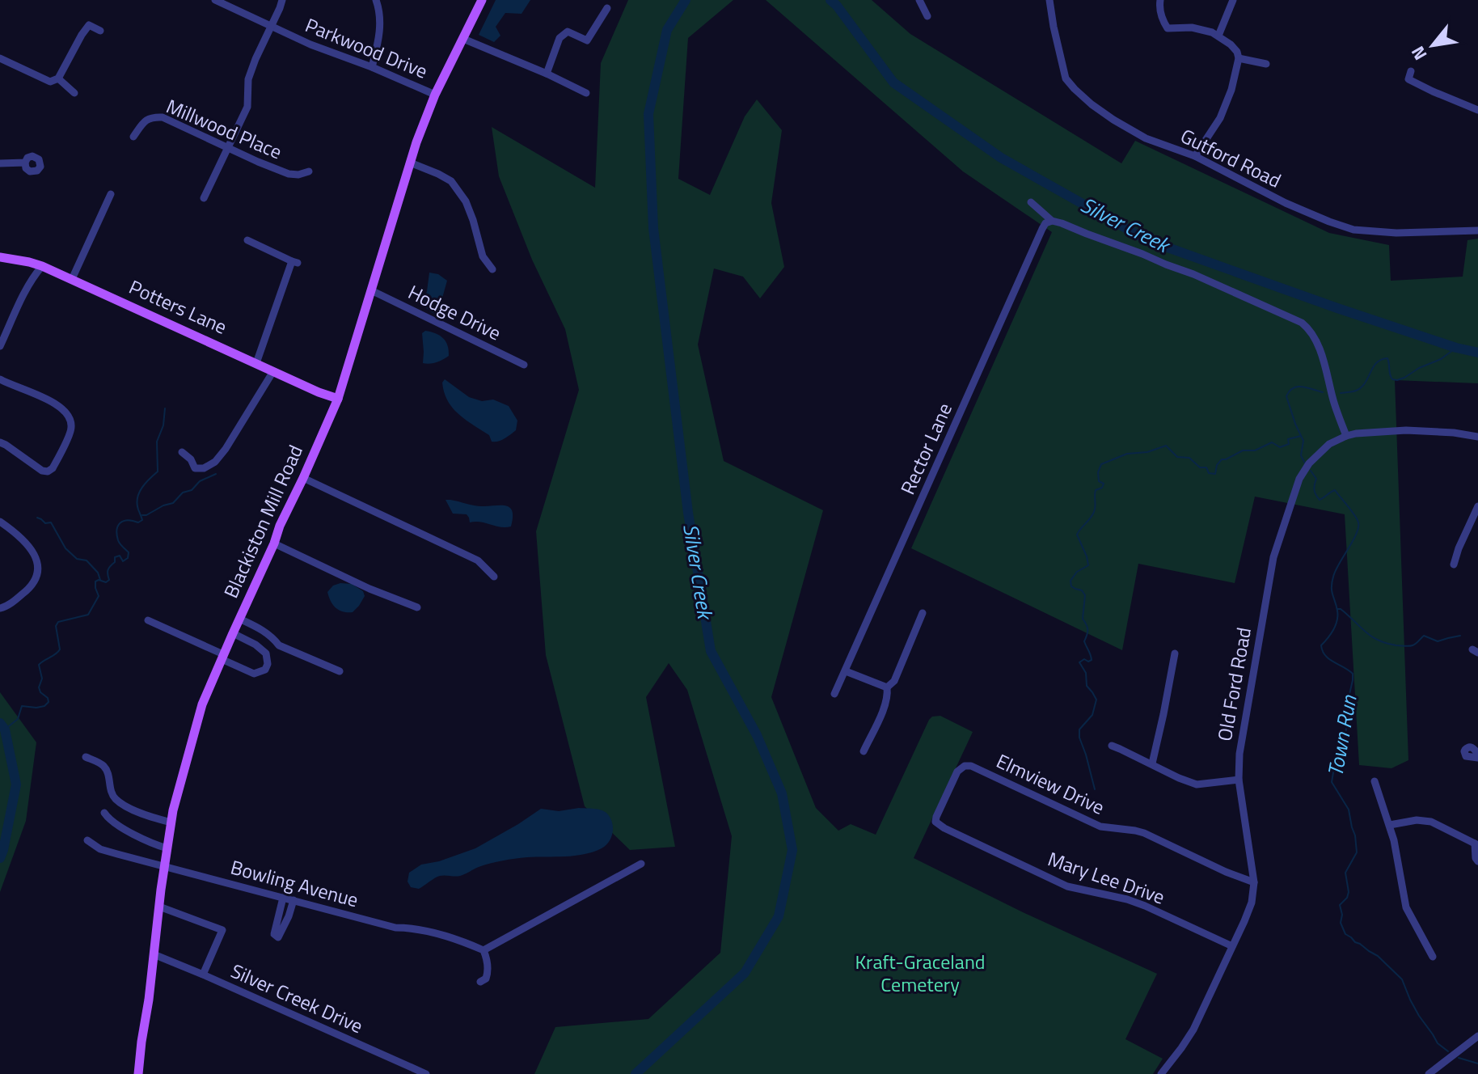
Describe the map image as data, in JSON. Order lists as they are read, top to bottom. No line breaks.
{"streets":{"main road":["Potters Lane","Blackiston Mill Road"],"street":["Parkwood Drive","Millwood Place","Gutford Road","Hodge Drive","Rector Lane","Old Ford Road","Elmview Drive","Mary Lee Drive","Bowling Avenue","Silver Creek Drive"]},"crossings":[["Parkwood Drive","Blackiston Mill Road"],["Potters Lane","Blackiston Mill Road"],["Hodge Drive","Blackiston Mill Road"],["Blackiston Mill Road","Bowling Avenue"],["Blackiston Mill Road","Silver Creek Drive"],["Old Ford Road","Elmview Drive"],["Old Ford Road","Mary Lee Drive"],["Elmview Drive","Mary Lee Drive"]],"water":["Silver Creek","Town Run"],"parks":["Kraft-Graceland Cemetery"],"north":"bottom left"}
